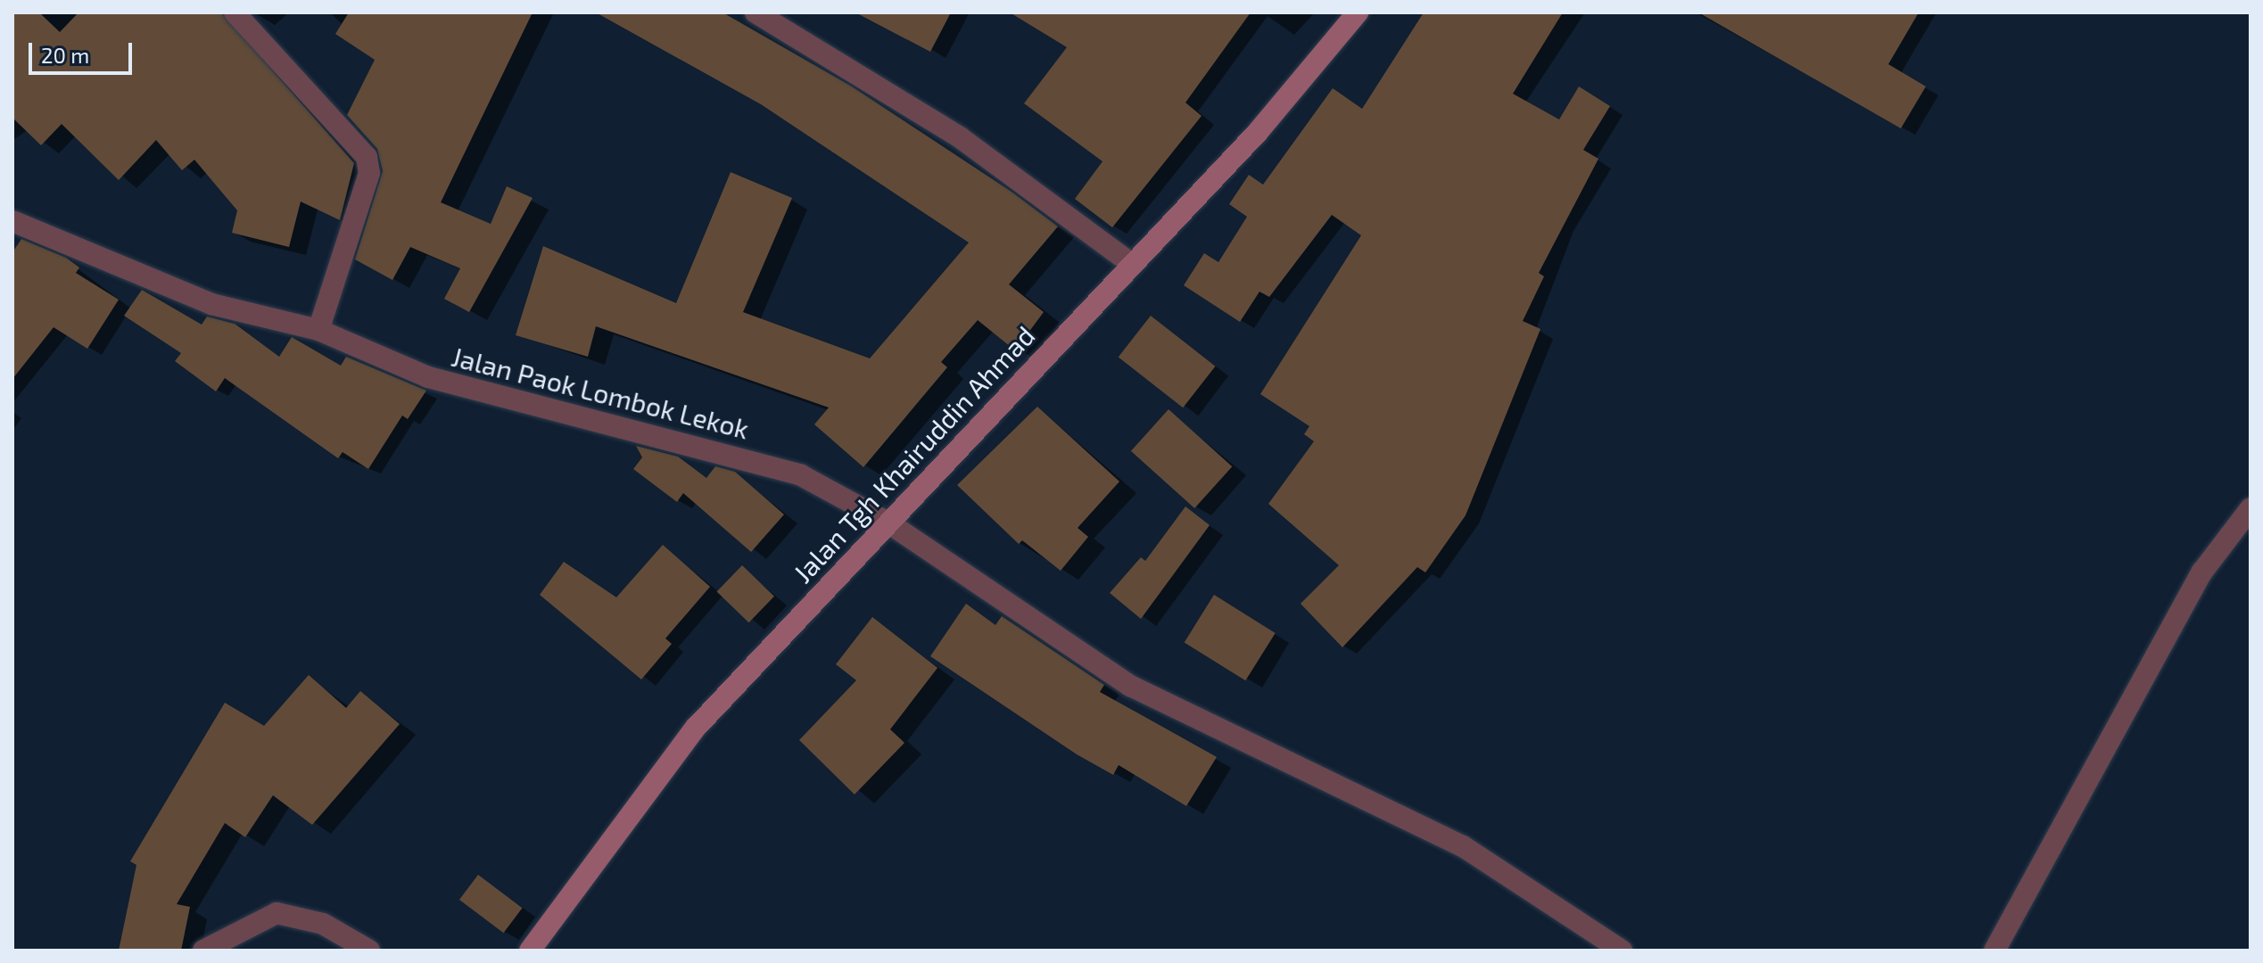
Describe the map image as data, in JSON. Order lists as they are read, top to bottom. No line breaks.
{"streets":{"street":["Jalan Paok Lombok Lekok","Jalan Tgh Khairuddin Ahmad"]},"crossings":[["Jalan Paok Lombok Lekok","Jalan Tgh Khairuddin Ahmad"]],"scale_bar":"20 m"}
